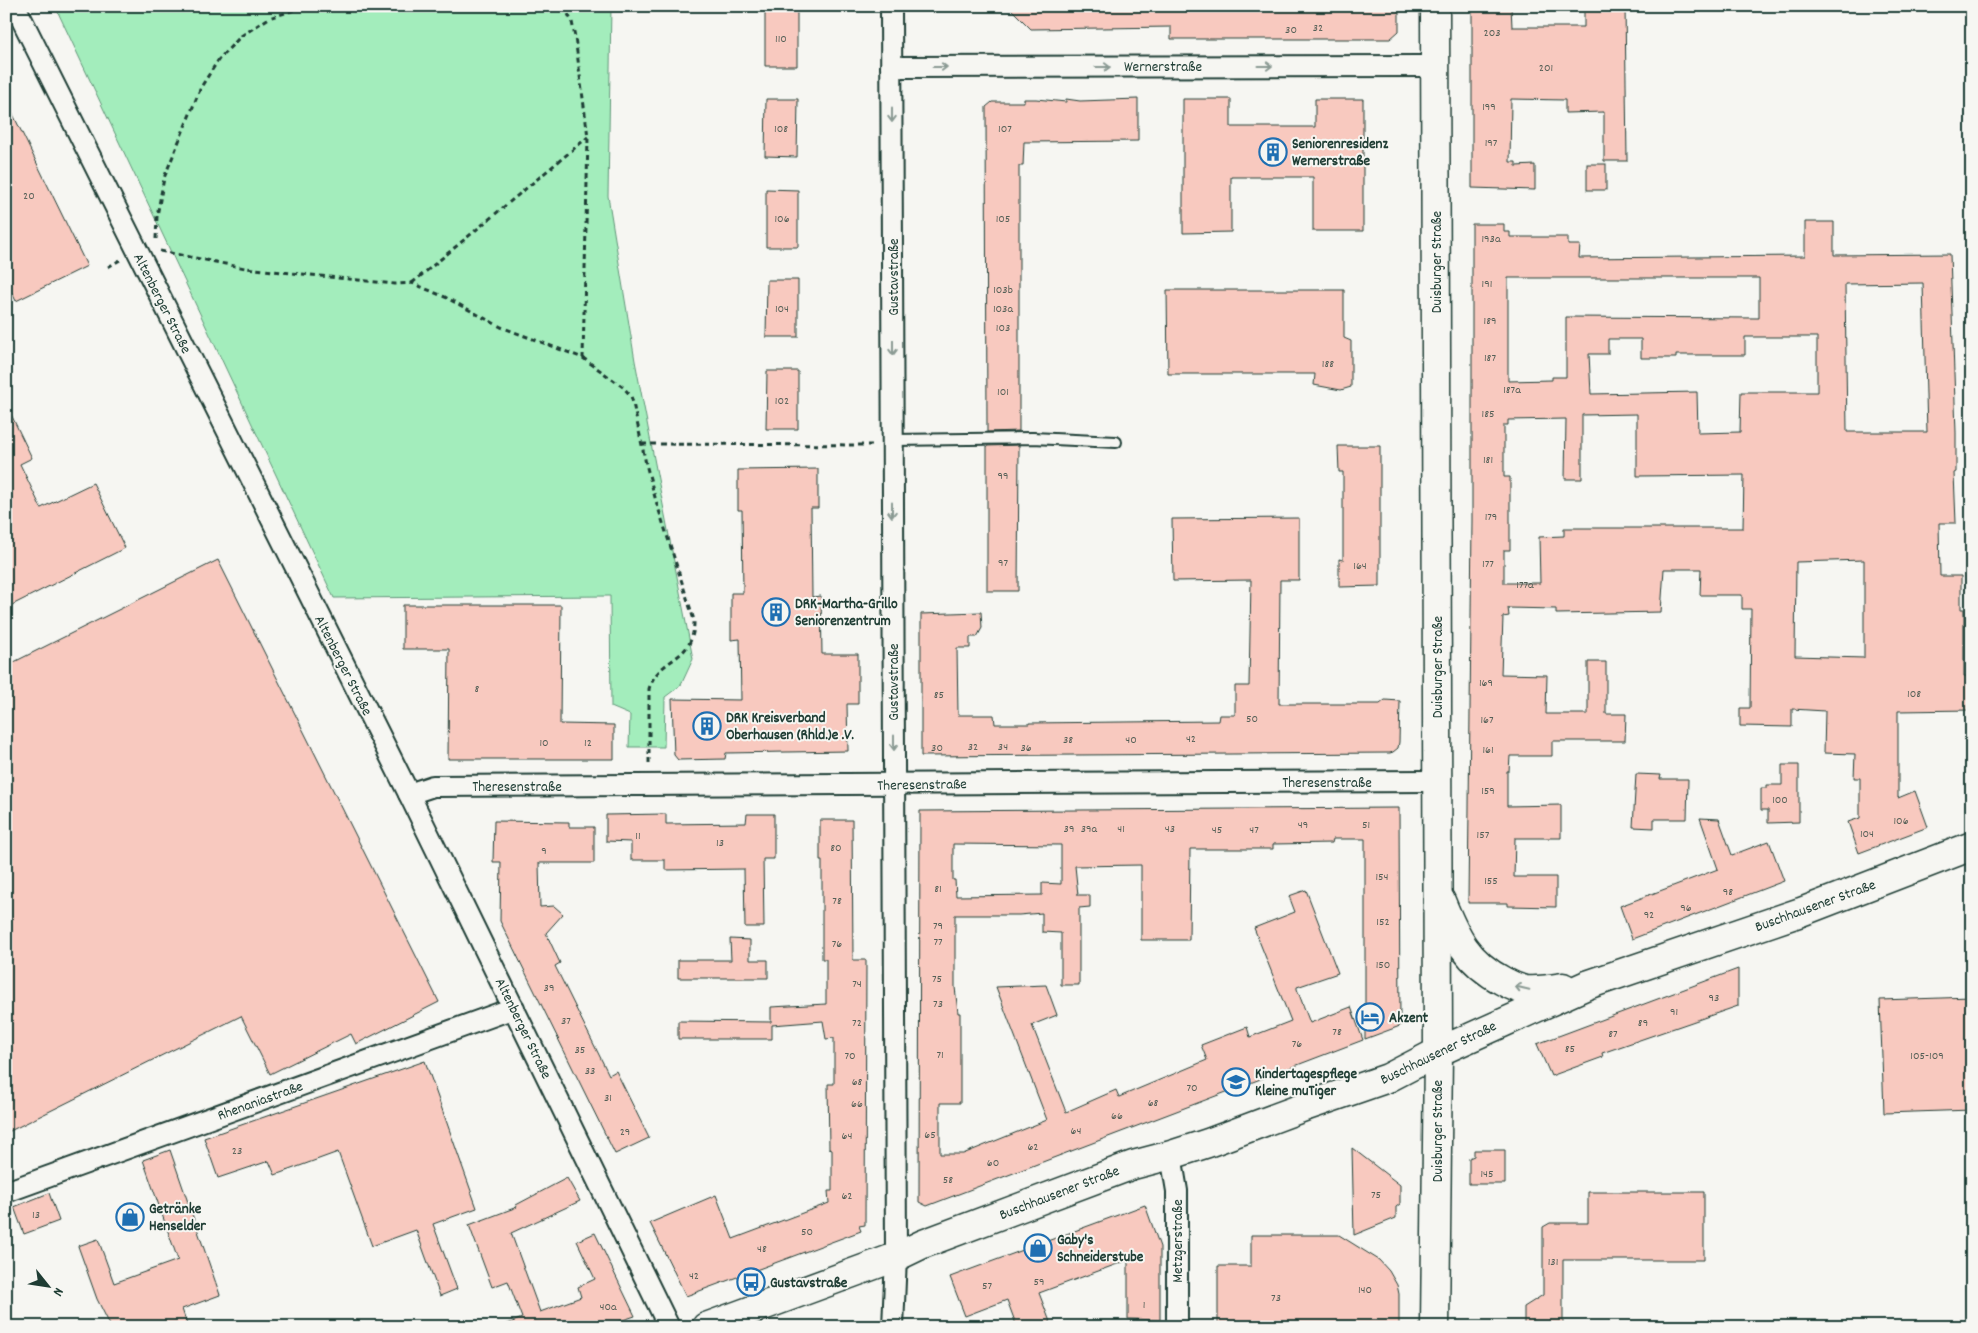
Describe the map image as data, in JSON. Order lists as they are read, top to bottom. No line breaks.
{"streets":{"main road":["Duisburger Straße","Buschhausener Straße"],"street":["Wernerstraße","Gustavstraße","Altenberger Straße","Theresenstraße","Rhenaniastraße","Metzgerstraße"]},"crossings":[["Wernerstraße","Duisburger Straße"],["Wernerstraße","Gustavstraße"],["Duisburger Straße","Theresenstraße"],["Duisburger Straße","Buschhausener Straße"],["Gustavstraße","Theresenstraße"],["Gustavstraße","Buschhausener Straße"],["Altenberger Straße","Theresenstraße"],["Altenberger Straße","Rhenaniastraße"],["Buschhausener Straße","Metzgerstraße"]],"one_way":["Wernerstraße","Gustavstraße"],"places":{"building":["Seniorenresidenz Wernerstraße","DRK-Martha-Grillo Seniorenzentrum","DRK Kreisverband Oberhausen (Rhld.)e .V."],"hotel":["Akzent"],"school or university":["Kindertagespflege Kleine muTiger"],"shop":["Getränke Henselder","Gaby's Schneiderstube"],"bus stop":["Gustavstraße"]},"house_numbers":["32","30","203","110","201","199","108","107","197","20","106","105","193a","191","103b","104","103a","189","103","187","188","187a","101","102","185","181","99","179","97","177","164","177a","169","8","108","85","50","167","42","38","40","10","12","32","34","30","36","161","159","100","106","49","51","39","39a","41","43","45","47","104","157","11","13","80","9","154","155","81","98","78","96","92","152","79","77","76","150","75","74","39","93","73","91","37","72","89","78","87","76","85","35","71","70","105-109","33","68","70","31","68","66","66","64","29","65","64","62","23","60","145","58","75","62","13","50","48","131","42","59","57","140","73","1","40a"],"north":"bottom right"}
